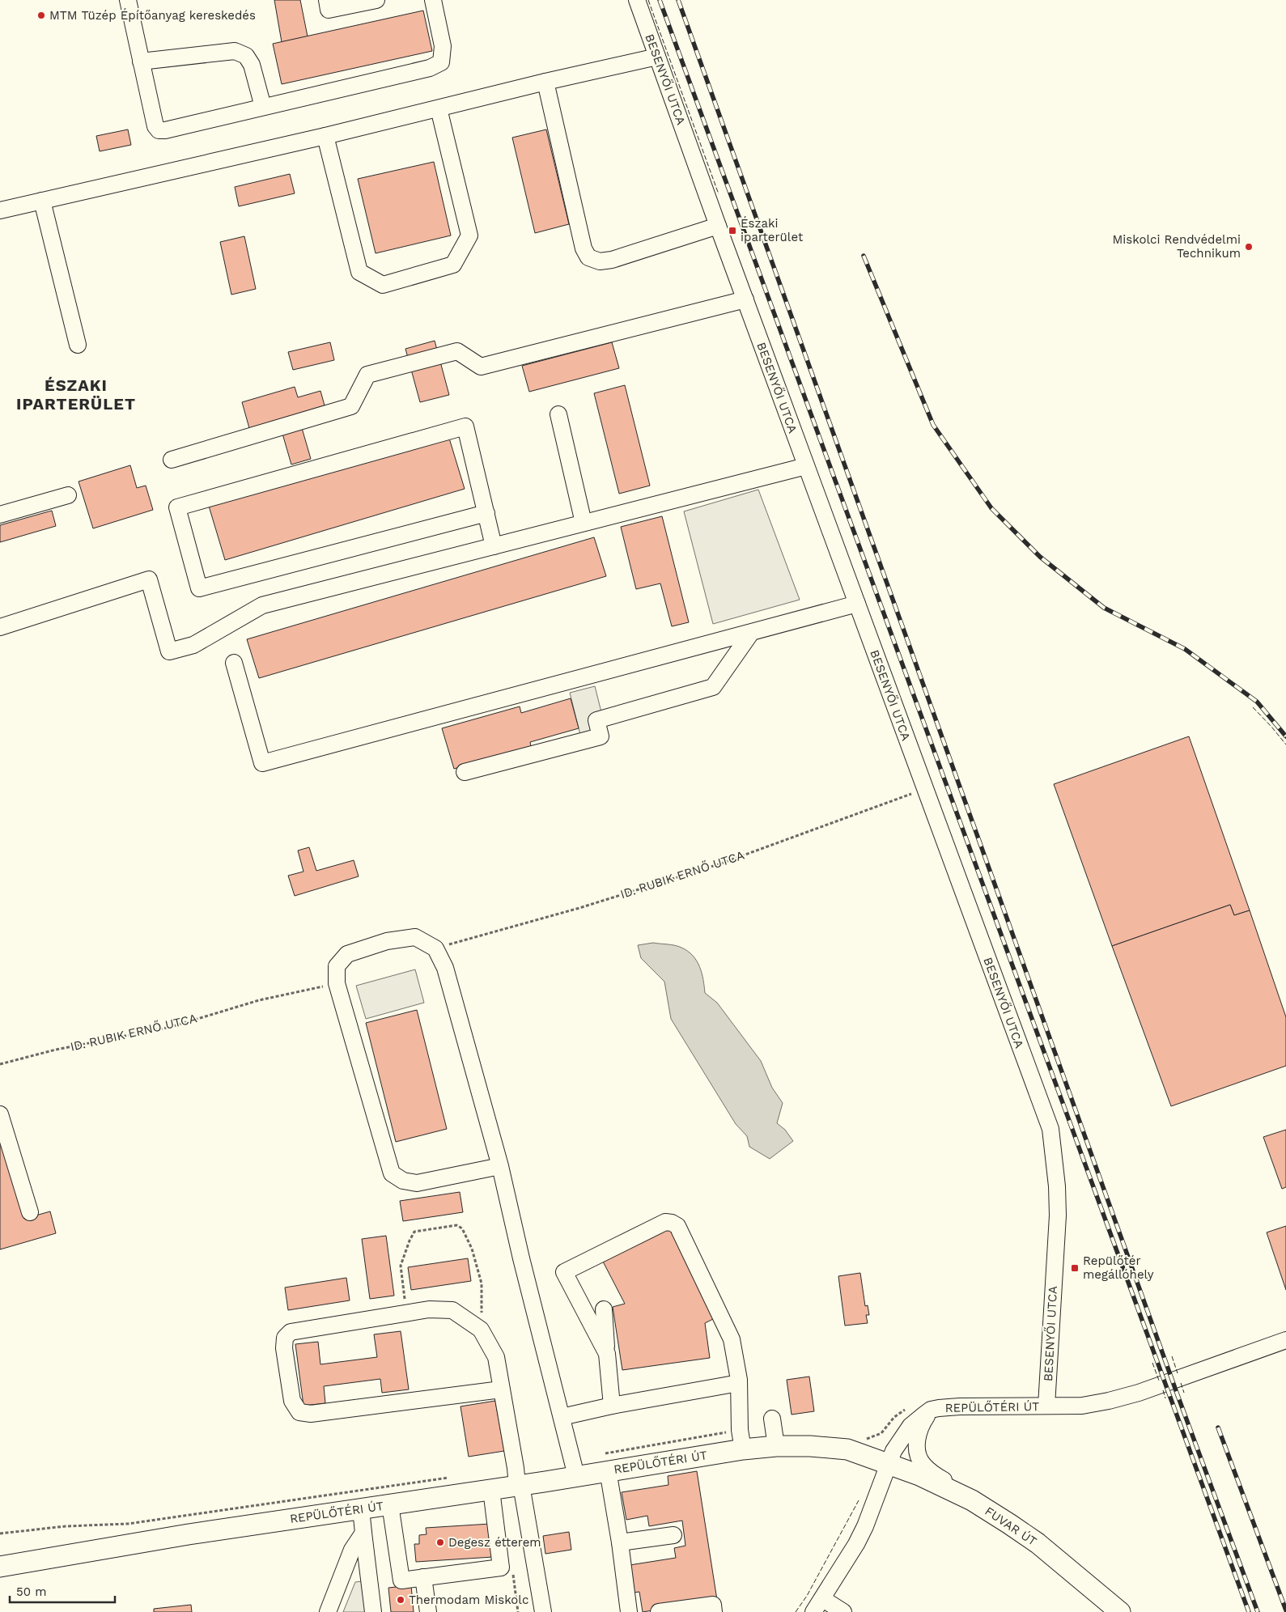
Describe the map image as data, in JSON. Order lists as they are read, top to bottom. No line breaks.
{"streets":{"main road":["REPÜLŐTÉRI ÚT","FUVAR ÚT"],"street":["BESENYŐI UTCA"],"path":["ID. RUBIK ERNŐ UTCA"]},"crossings":[["BESENYŐI UTCA","ID. RUBIK ERNŐ UTCA"],["BESENYŐI UTCA","REPÜLŐTÉRI ÚT"],["REPÜLŐTÉRI ÚT","FUVAR ÚT"]],"districts":["ÉSZAKI IPARTERÜLET"],"places":{"other":["MTM Tüzép Építőanyag kereskedés","Miskolci Rendvédelmi Technikum","Degesz étterem","Thermodam Miskolc"],"transit":["Északi iparterület","Repülőtér megállóhely"]},"scale_bar":"50 m"}
